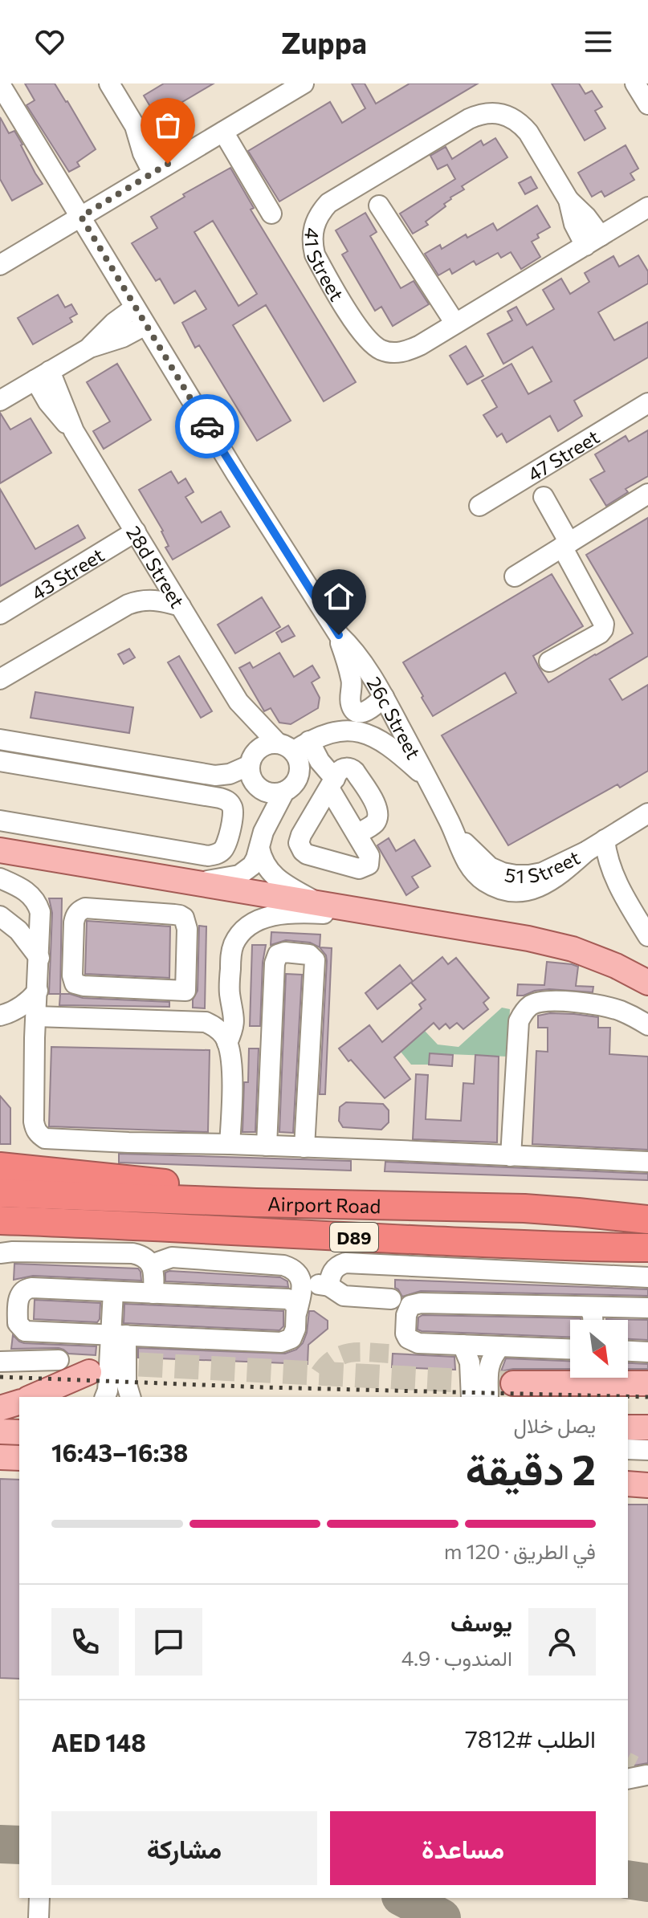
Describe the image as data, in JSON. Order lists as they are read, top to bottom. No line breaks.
{"streets":{"highway":["Airport Road","D89"],"street":["41 Street","47 Street","28d Street","43 Street","26c Street","51 Street"]},"crossings":[["28d Street","43 Street"],["26c Street","51 Street"]],"north":"bottom right","page":{"header":"Zuppa","heading":["2 دقيقة","يصل خلال","16:38–16:43"],"panel":["يوسف","المندوب · 4.9","الطلب #7812","AED 148"],"bar":"في الطريق · 120 m","buttons":["مساعدة","مشاركة"]}}
